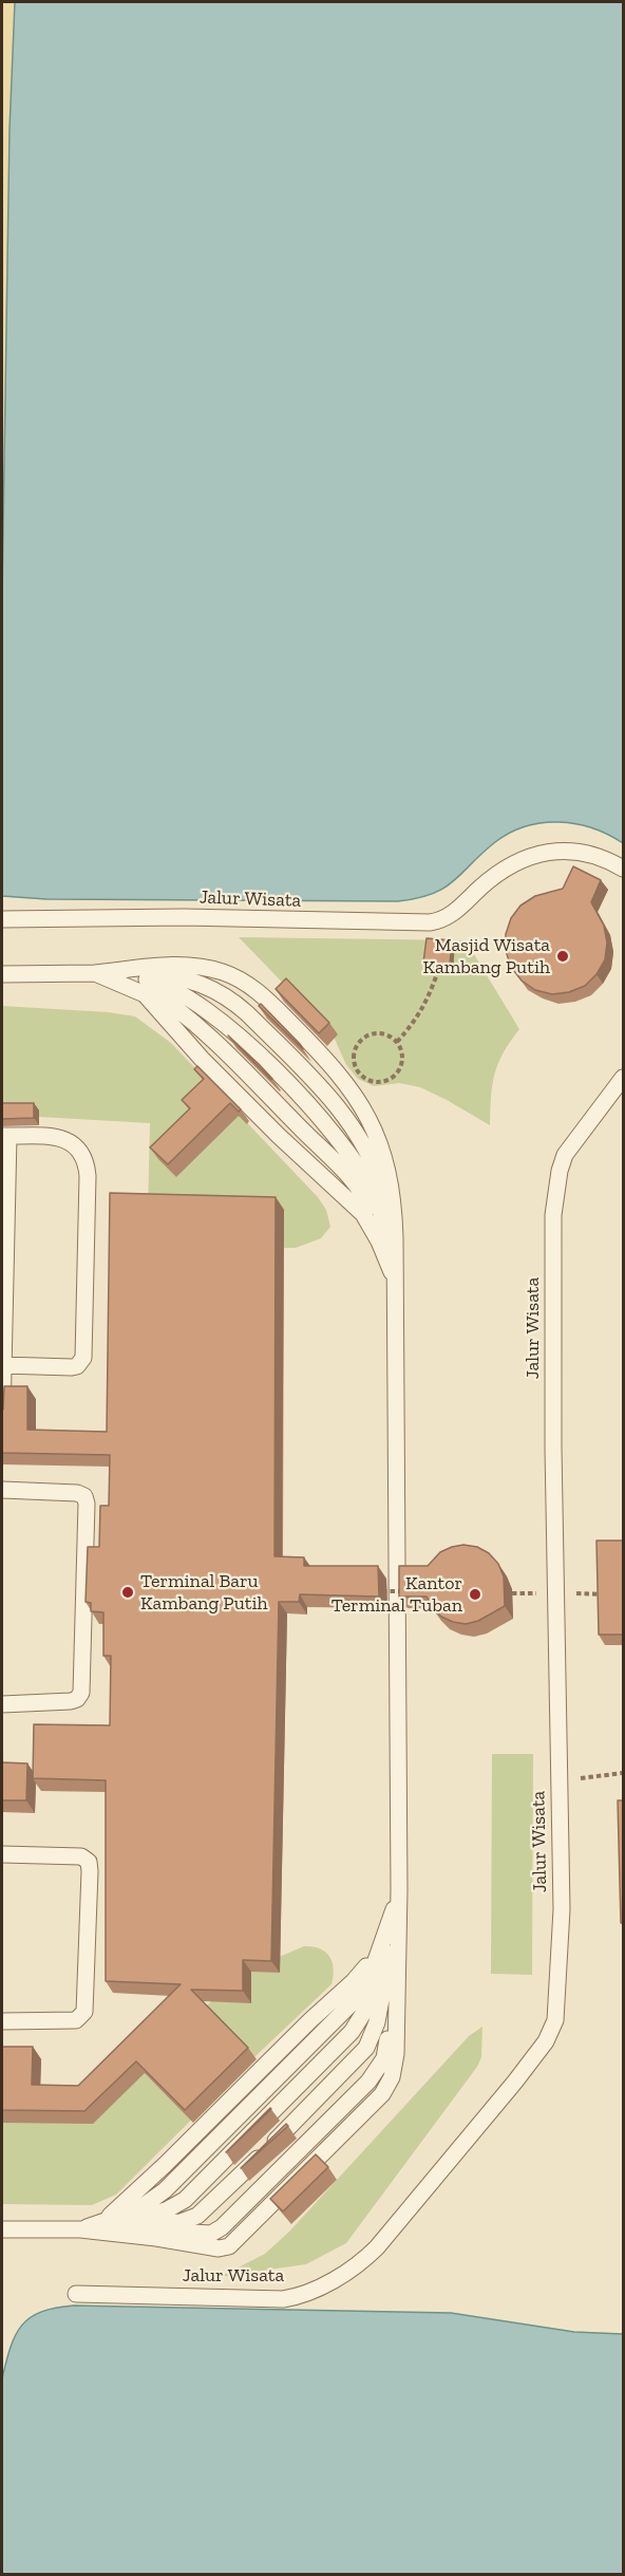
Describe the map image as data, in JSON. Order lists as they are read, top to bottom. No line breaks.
{"streets":{"lane":["Jalur Wisata"]},"places":["Masjid Wisata Kambang Putih","Terminal Baru Kambang Putih","Kantor Terminal Tuban"]}
